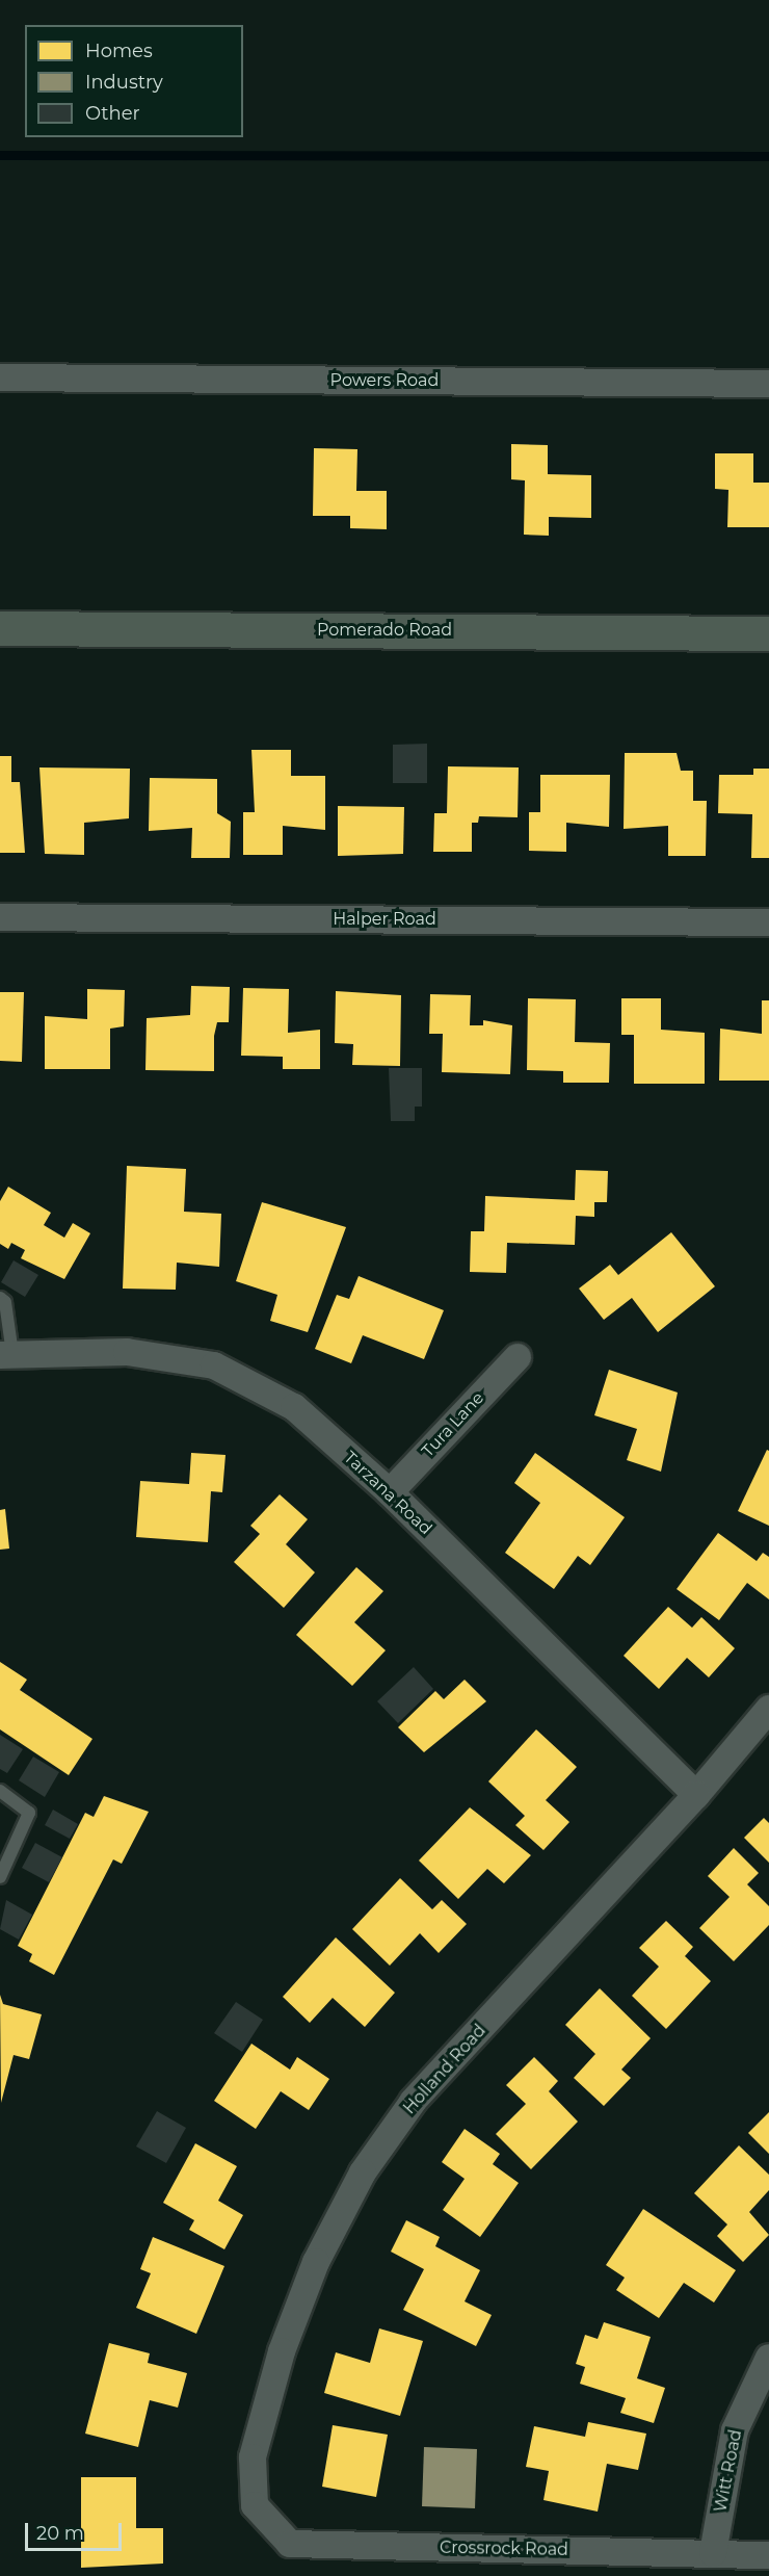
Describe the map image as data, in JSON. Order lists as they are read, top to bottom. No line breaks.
{"streets":{"main road":["Pomerado Road"],"street":["Powers Road","Halper Road","Tura Lane","Tarzana Road","Holland Road","Witt Road","Crossrock Road"]},"crossings":[["Tura Lane","Tarzana Road"],["Tarzana Road","Holland Road"],["Holland Road","Crossrock Road"],["Witt Road","Crossrock Road"]],"legend":["Homes","Industry","Other"],"scale_bar":"20 m"}
